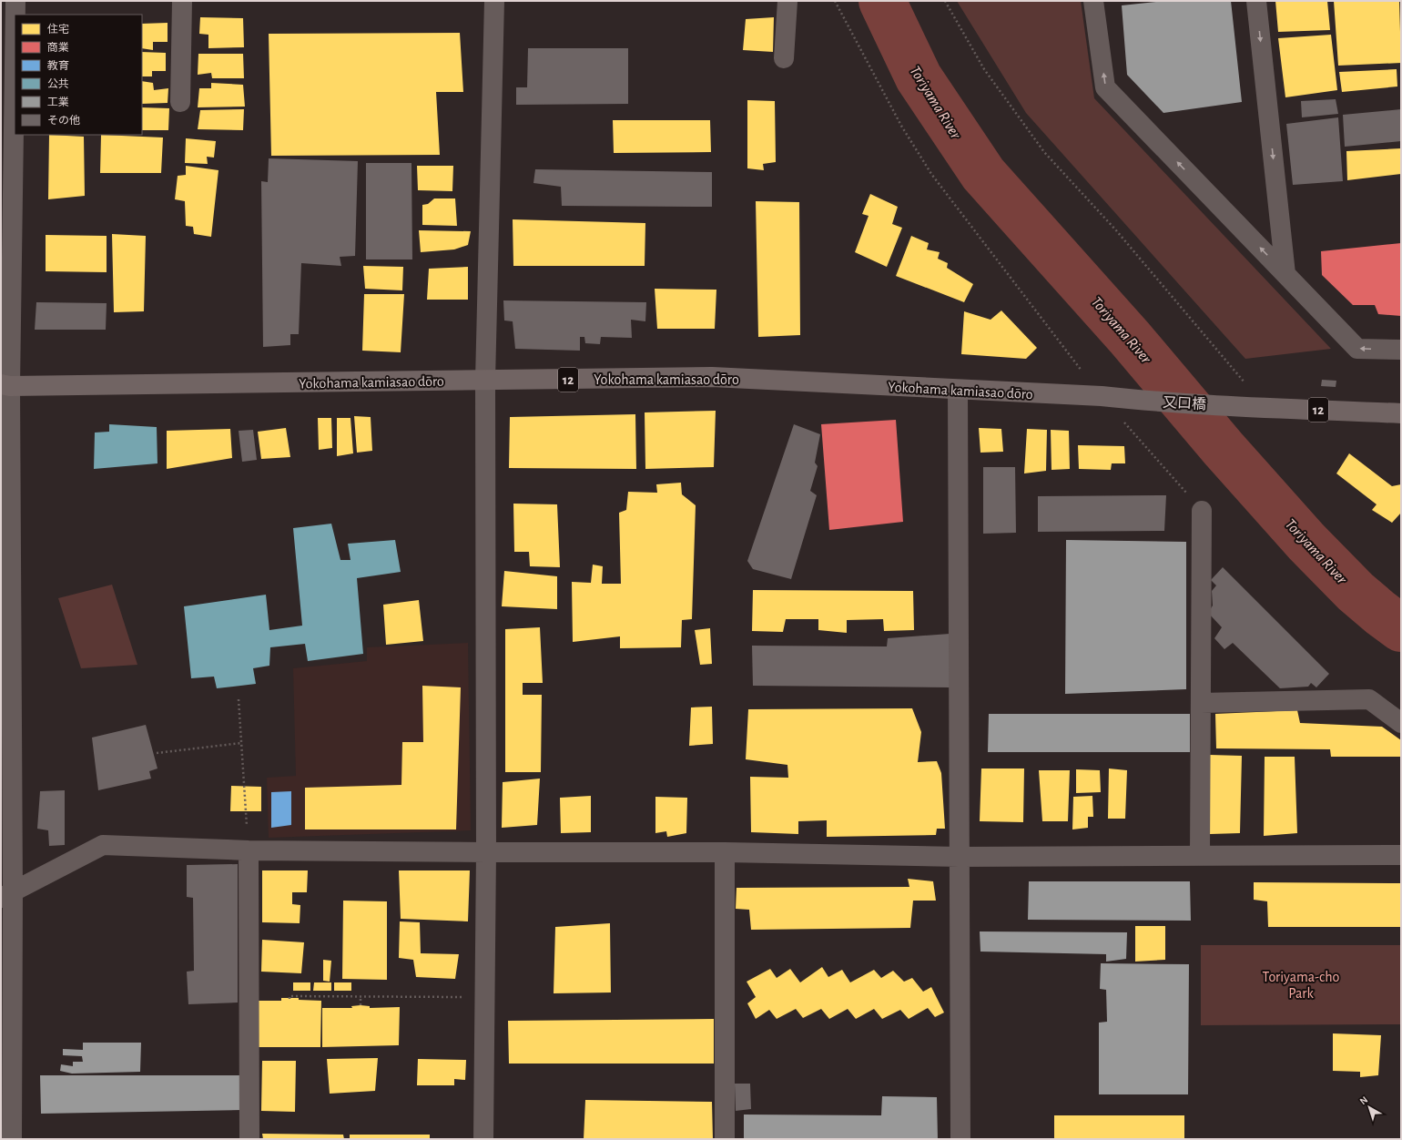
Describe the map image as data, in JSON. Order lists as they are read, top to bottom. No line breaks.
{"streets":{"main road":["Yokohama kamiasao dōro","12","又口橋"]},"crossings":[["Yokohama kamiasao dōro","又口橋"],["12","又口橋"]],"water":["Toriyama River"],"parks":["Toriyama-cho Park"],"legend":["住宅","商業","教育","公共","工業","その他"],"north":"top left"}
